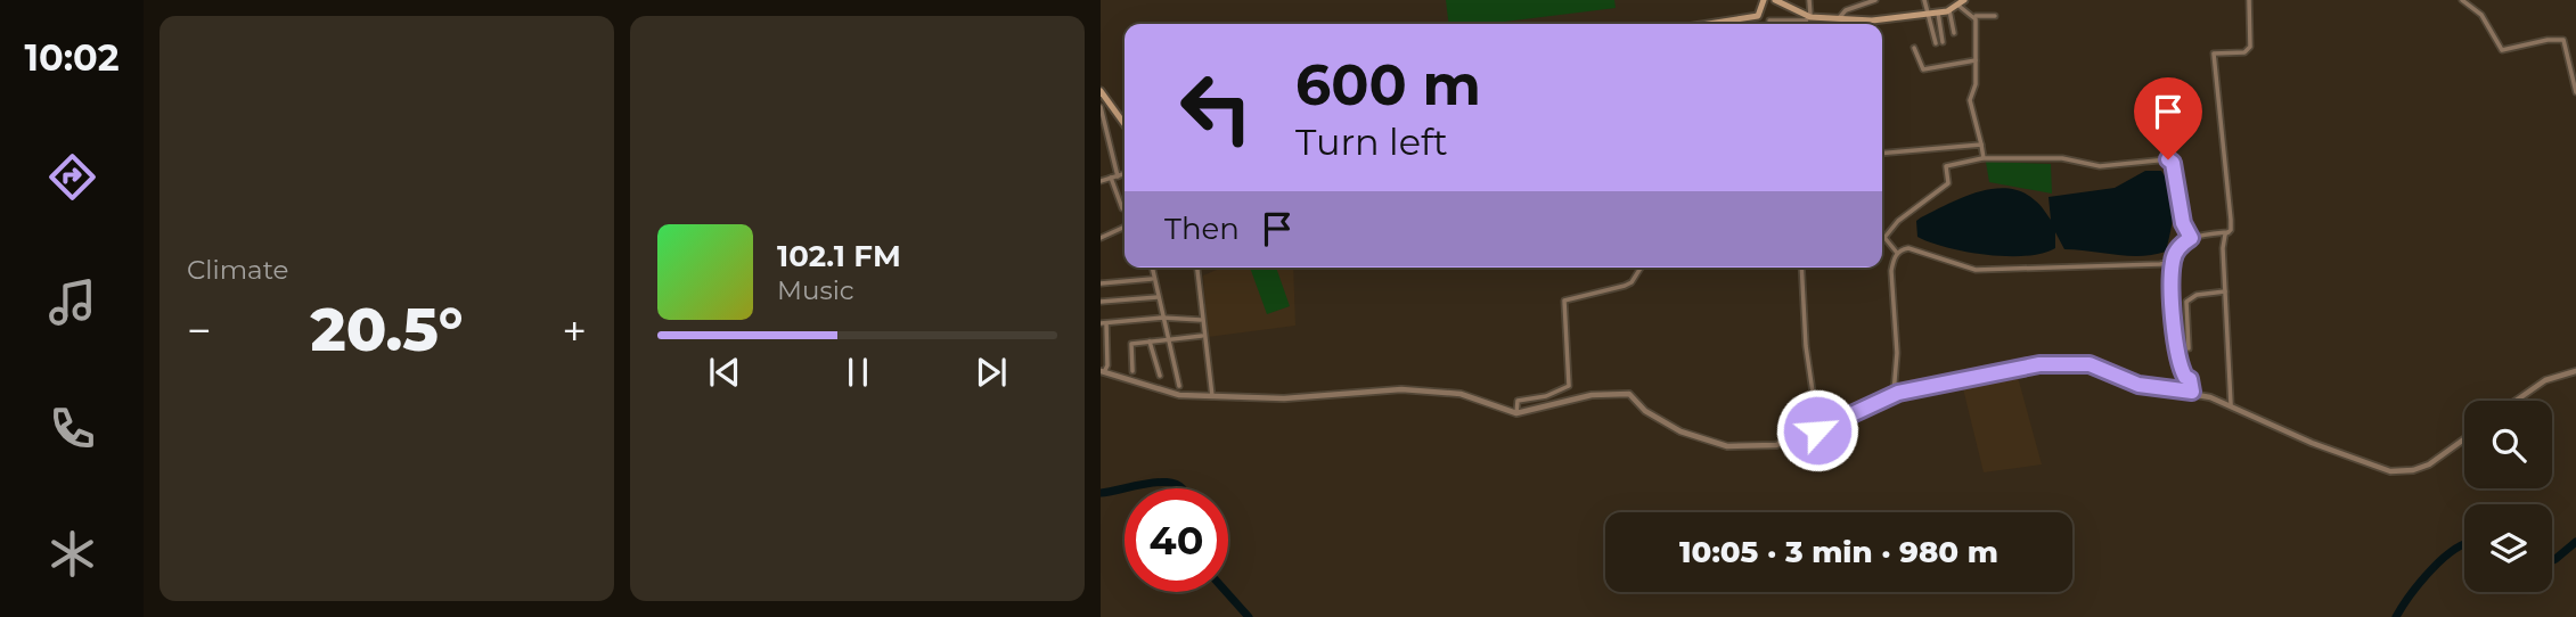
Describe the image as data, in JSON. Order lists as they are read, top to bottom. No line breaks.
{"page":{"tabs":"10:02","tile":"Climate","turn":["600 m","Turn left"],"then":"Then","song":["102.1 FM","Music"],"heat":["−","20.5°","+"],"limit":"40","trip":"10:05 · 3 min · 980 m"}}
